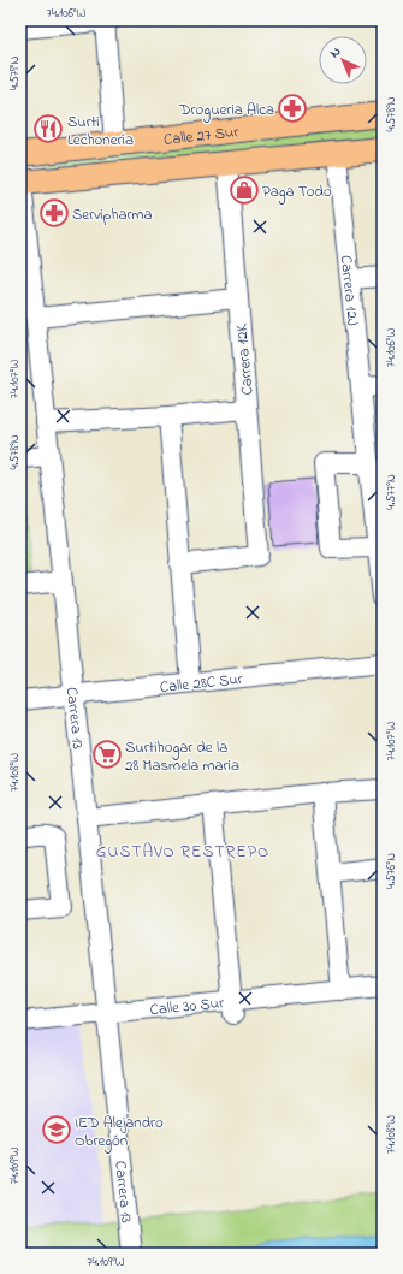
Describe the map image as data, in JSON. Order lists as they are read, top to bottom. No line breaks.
{"streets":{"main road":["Calle 27 Sur"],"street":["Carrera 12J","Carrera 12K","Calle 28C Sur","Carrera 13","Calle 30 Sur"]},"crossings":[["Calle 27 Sur","Carrera 12J"],["Calle 27 Sur","Carrera 12K"],["Calle 27 Sur","Carrera 13"],["Calle 28C Sur","Carrera 13"],["Carrera 13","Calle 30 Sur"]],"districts":["GUSTAVO RESTREPO"],"places":{"pharmacy":["Drogueria Alca","Servipharma"],"restaurant":["Surti Lechonería"],"shop":["Paga Todo"],"supermarket":["Surtihogar de la 28 Masmela maria"],"school or university":["IED Alejandro Obregón"]},"north":"top left","coordinates":["74.106°W","4.579°N","4.578°N","74.107°W","4.577°N","74.108°W","4.576°N","74.109°W"]}
